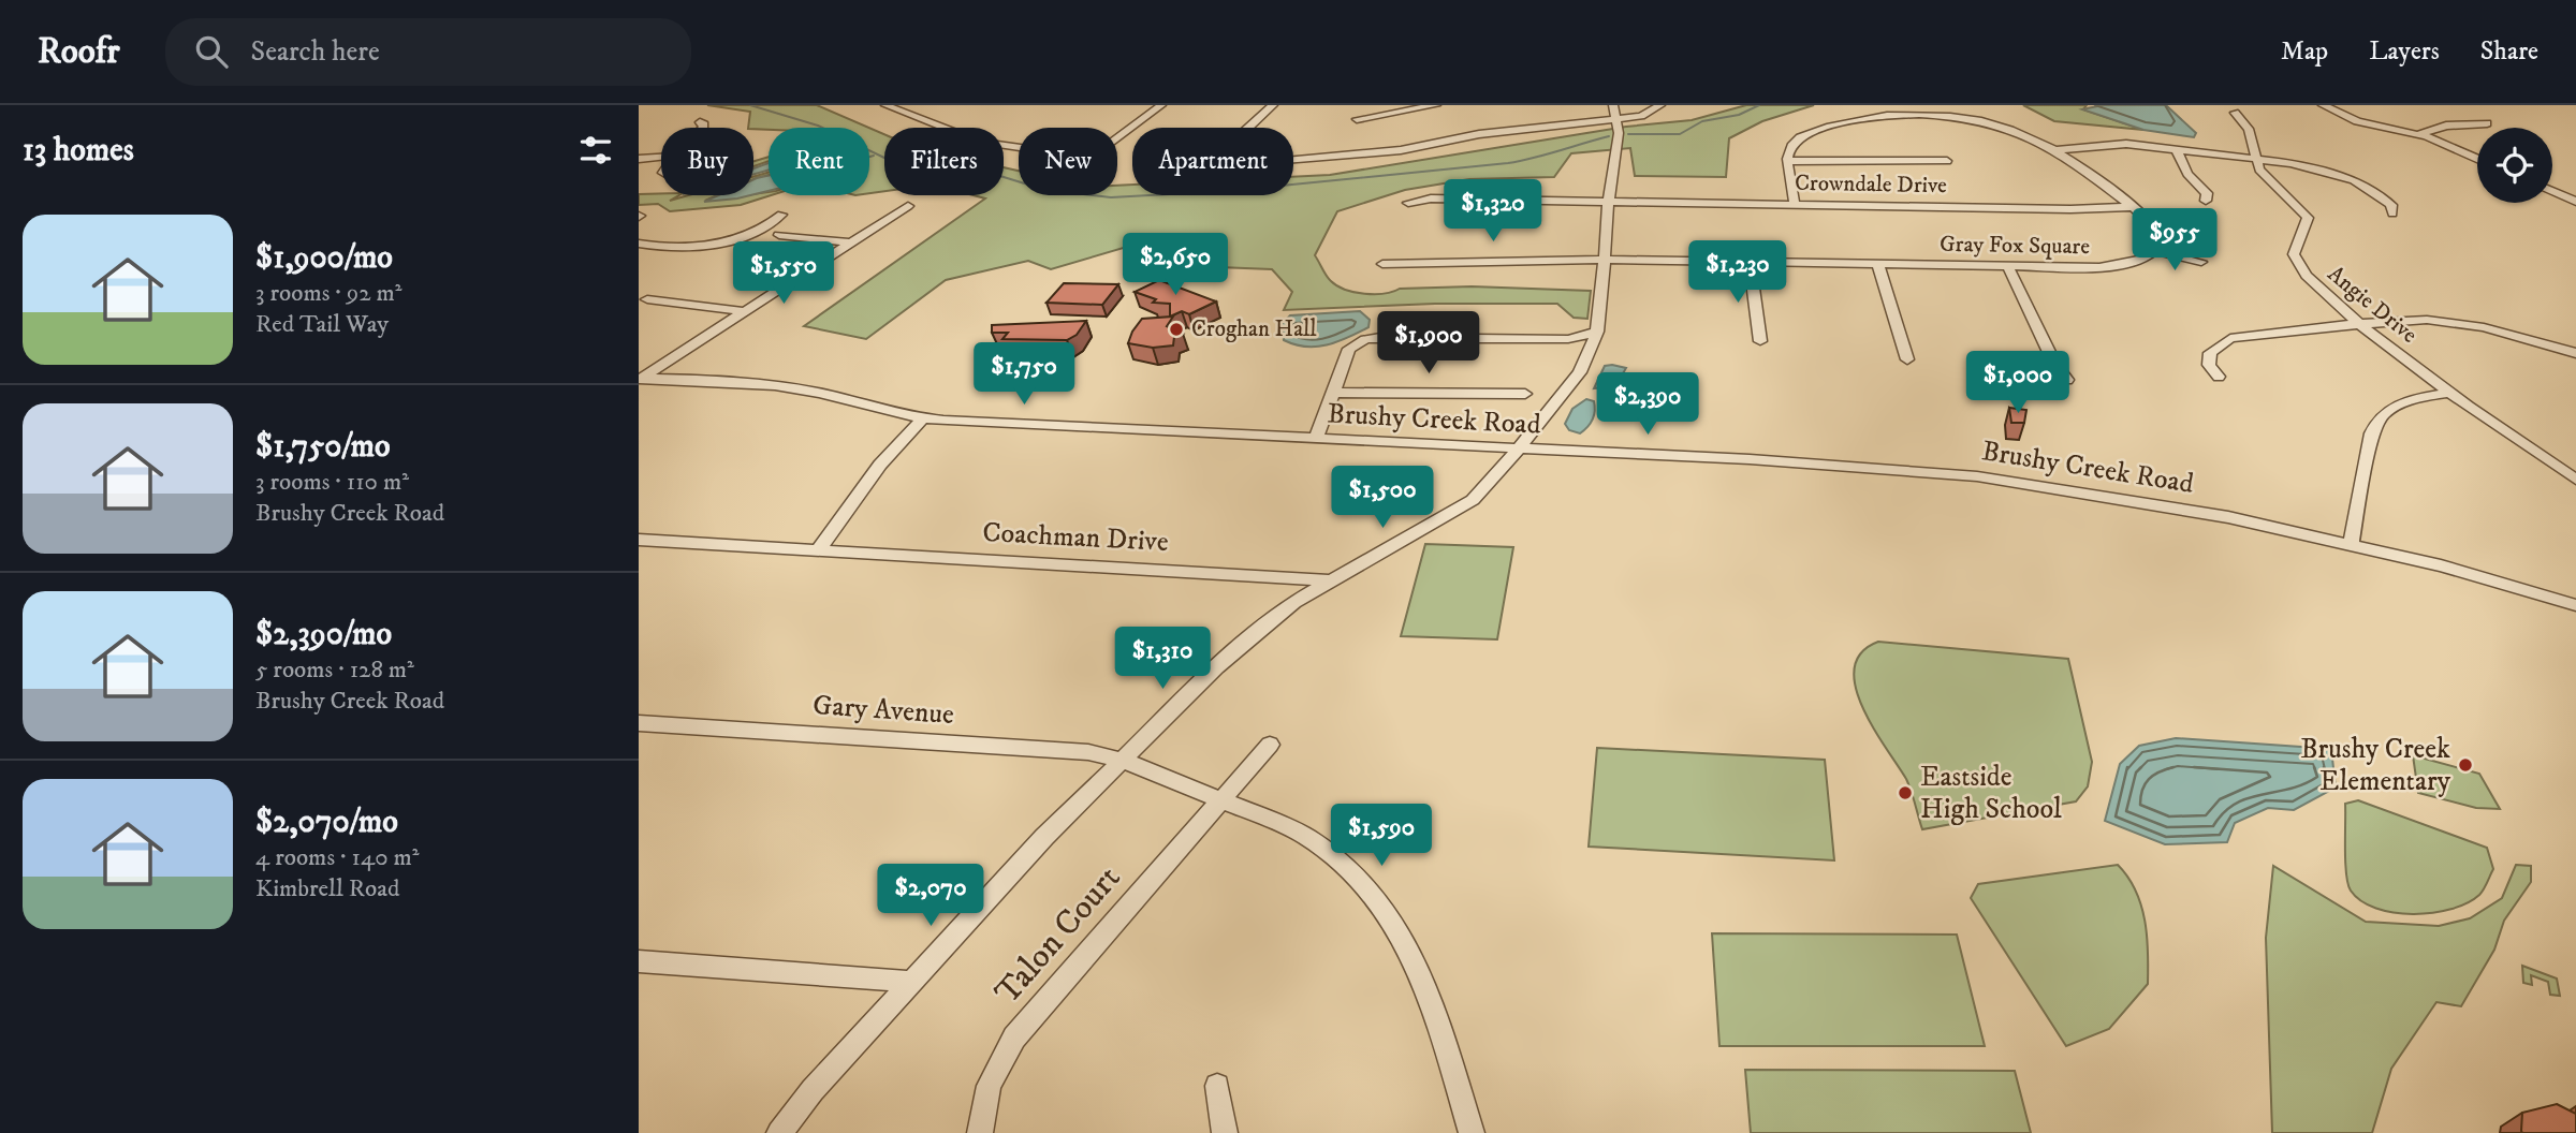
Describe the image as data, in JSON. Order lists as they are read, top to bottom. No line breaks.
{"streets":{"street":["Crowndale Drive","Gray Fox Square","Angie Drive","Brushy Creek Road","Coachman Drive","Gary Avenue","Talon Court"]},"crossings":[["Gary Avenue","Talon Court"]],"places":["Croghan Hall","Brushy Creek Elementary","Eastside High School"],"page":{"header":"Roofr","search":"Search here","nav":["Map","Layers","Share"],"heading":"13 homes","chip":["Buy","Rent","Filters","New","Apartment"],"price":["$1,320","$955","$2,650","$1,230","$1,550","$1,900","$1,750","$1,000","$2,390","$1,500","$1,310","$1,590","$2,070"],"list":[{"name":"$1,900/mo","note":"3 rooms · 92 m² · Red Tail Way"},{"name":"$1,750/mo","note":"3 rooms · 110 m² · Brushy Creek Road"},{"name":"$2,390/mo","note":"5 rooms · 128 m² · Brushy Creek Road"},{"name":"$2,070/mo","note":"4 rooms · 140 m² · Kimbrell Road"}]}}
